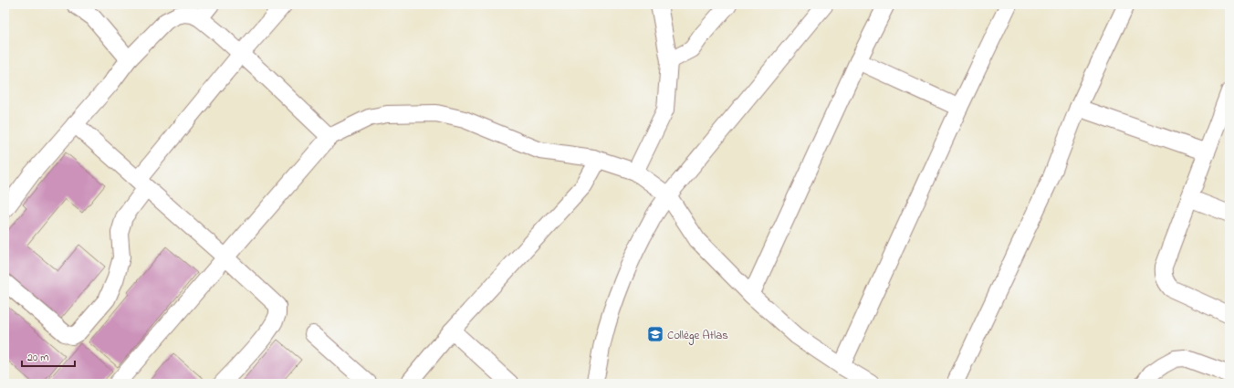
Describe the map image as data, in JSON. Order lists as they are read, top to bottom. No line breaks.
{"places":{"school or university":["Collège Atlas"]},"scale_bar":"20 m"}
